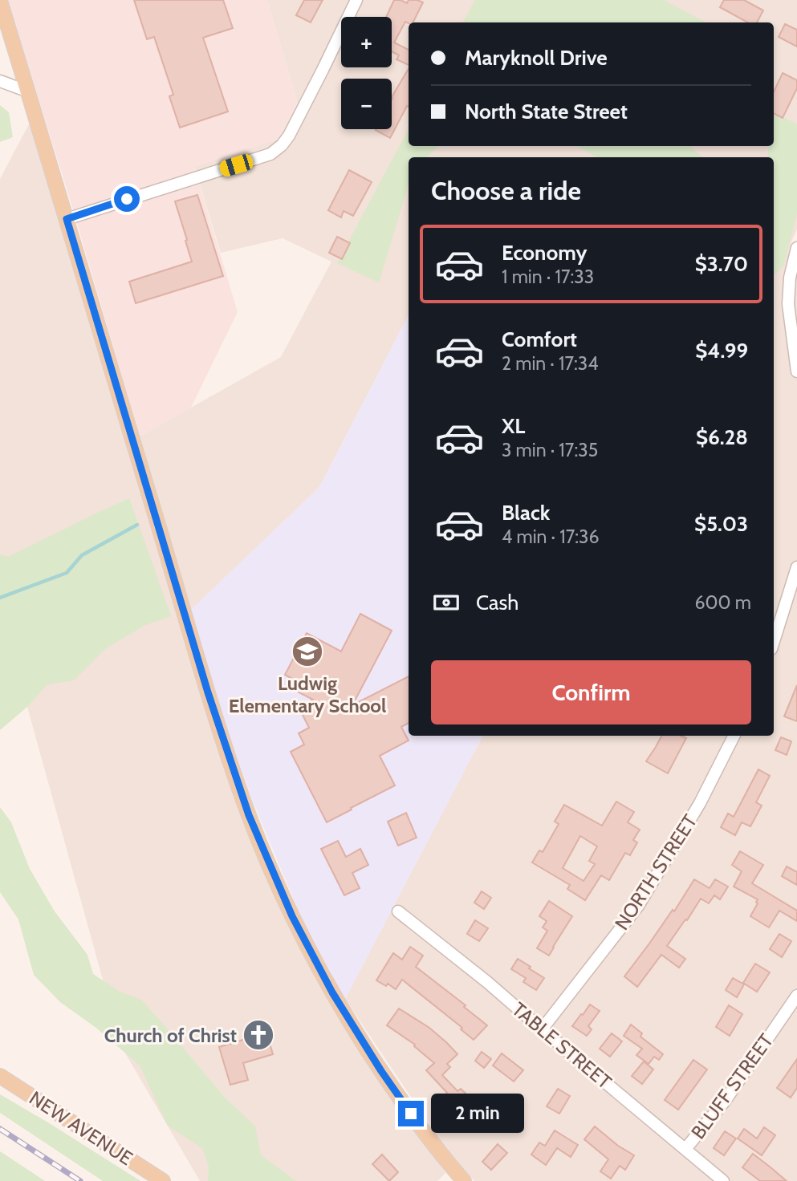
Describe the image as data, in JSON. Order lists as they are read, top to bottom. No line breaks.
{"streets":{"main road":["NEW AVENUE"],"street":["NORTH STREET","TABLE STREET","BLUFF STREET"]},"crossings":[["NORTH STREET","TABLE STREET"],["TABLE STREET","BLUFF STREET"]],"places":{"school or university":["Ludwig Elementary School"],"church":["Church of Christ"]},"page":{"map_buttons":["+","−"],"banner":["Maryknoll Drive","North State Street"],"heading":"Choose a ride","list":[{"name":"Economy","note":"1 min · 17:33","value":"$3.70"},{"name":"Comfort","note":"2 min · 17:34","value":"$4.99"},{"name":"XL","note":"3 min · 17:35","value":"$6.28"},{"name":"Black","note":"4 min · 17:36","value":"$5.03"}],"pay":["Cash","600 m"],"buttons":"Confirm","bubble":"2 min"}}
